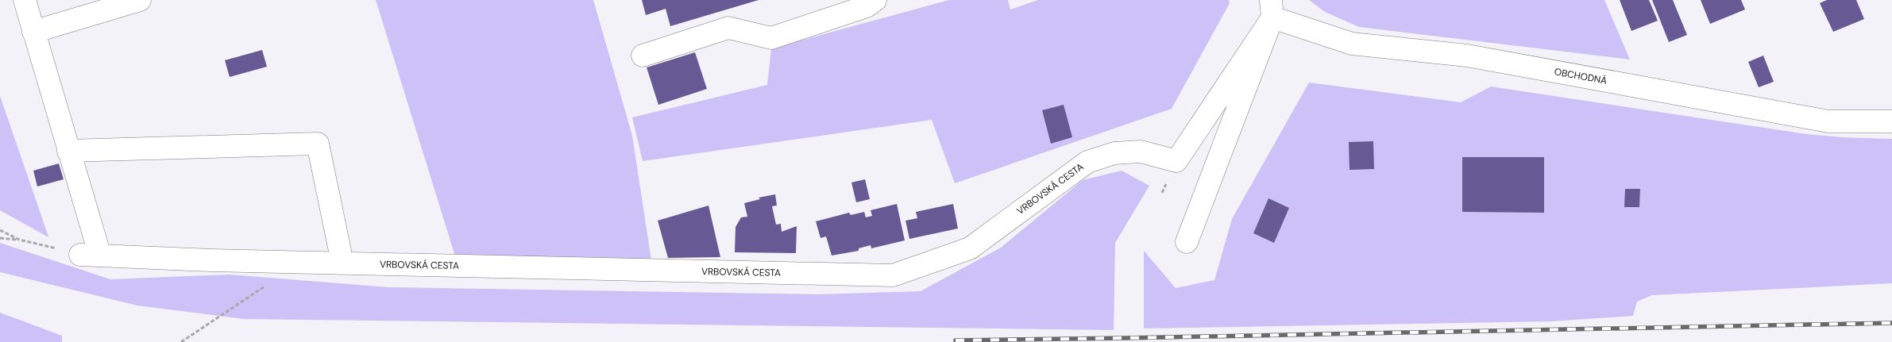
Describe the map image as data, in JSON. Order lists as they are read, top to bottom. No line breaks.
{"streets":{"street":["OBCHODNÁ","VRBOVSKÁ CESTA"]},"crossings":[["OBCHODNÁ","VRBOVSKÁ CESTA"]]}
